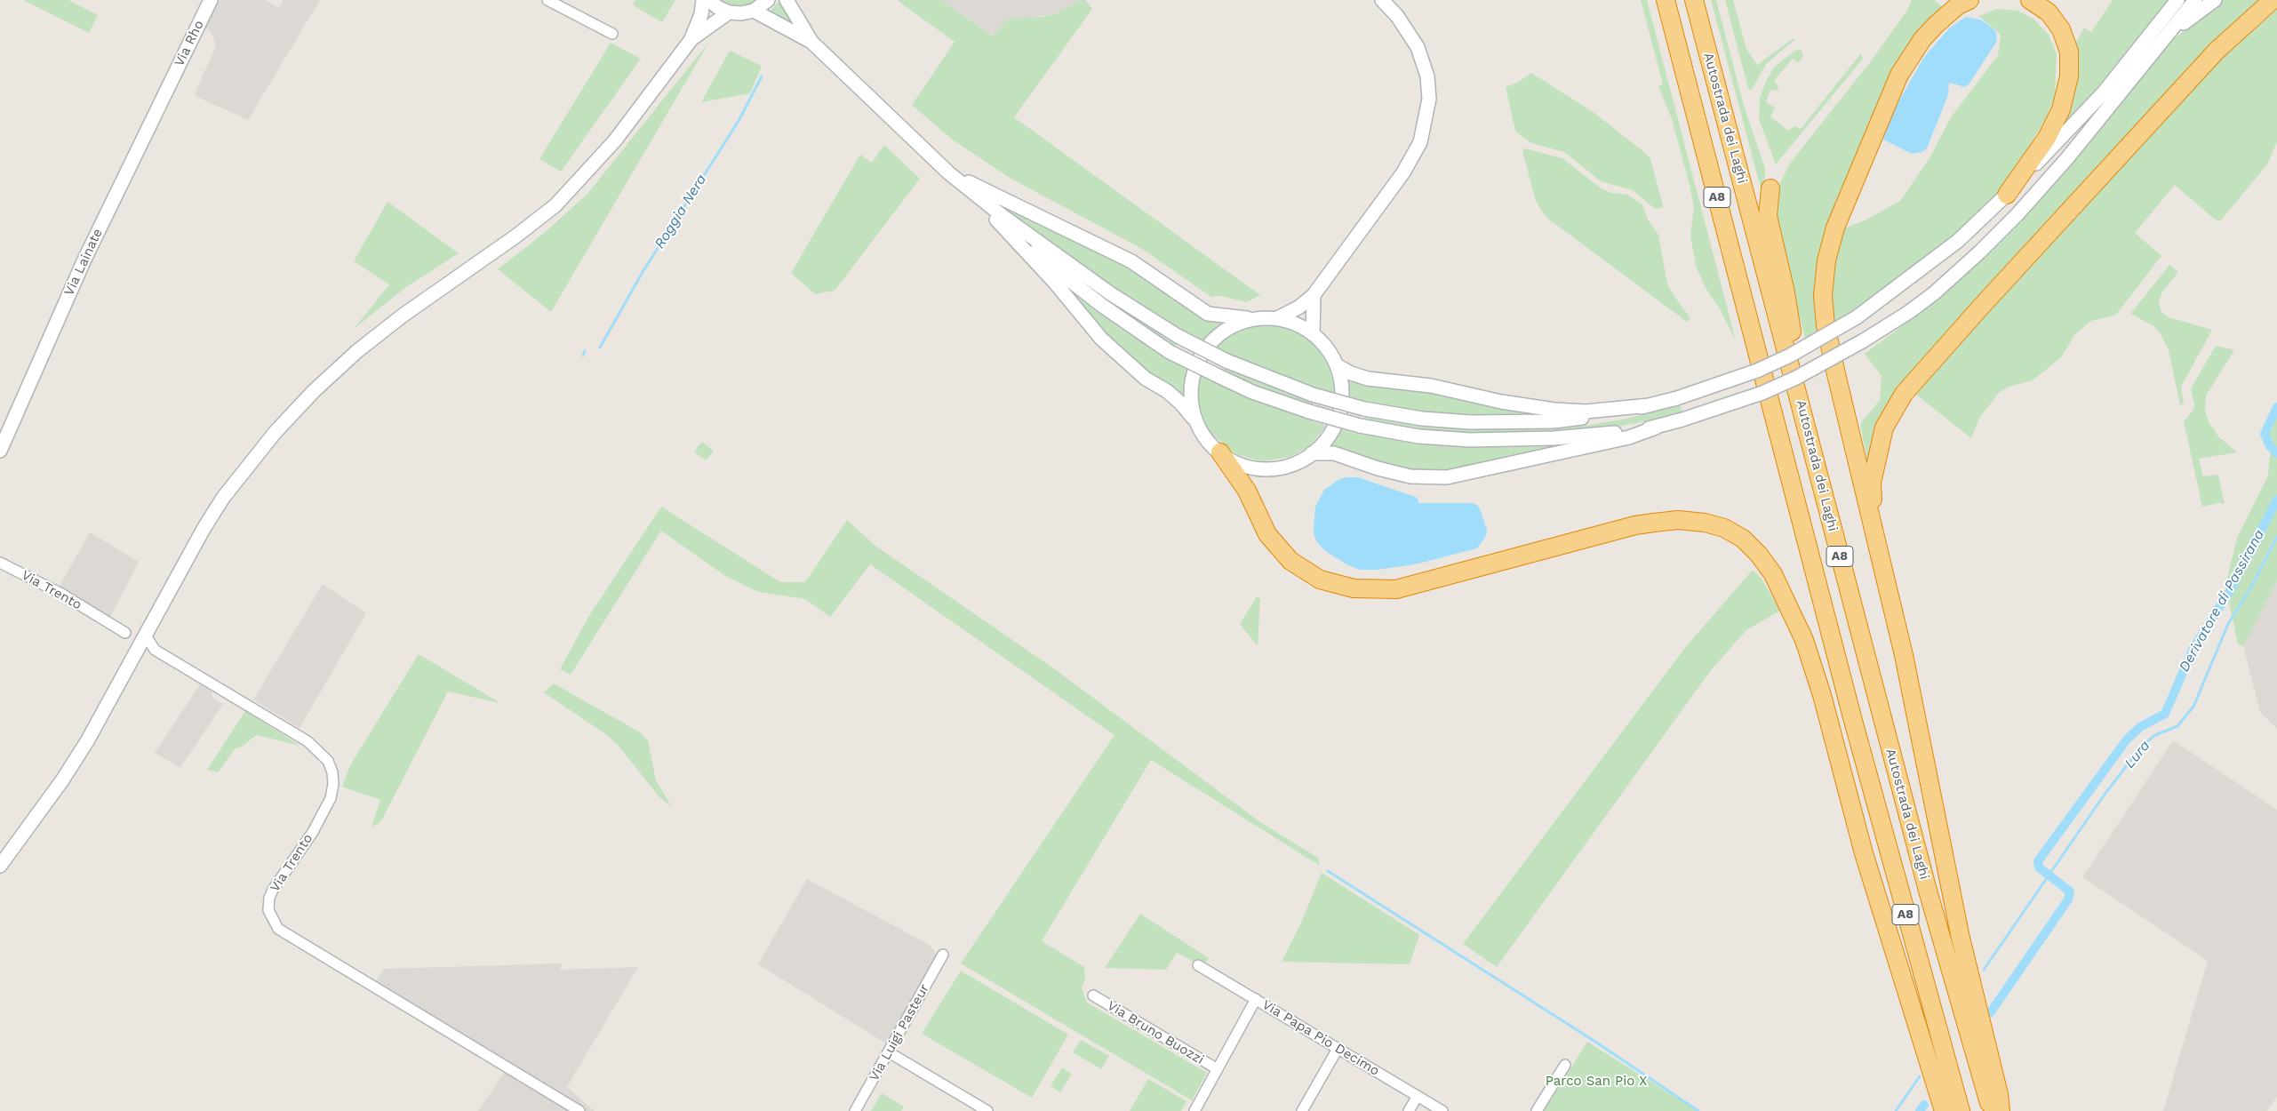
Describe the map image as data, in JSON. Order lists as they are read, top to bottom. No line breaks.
{"streets":{"highway":["Autostrada dei Laghi","A8"],"main road":["Via Rho","Via Lainate"],"street":["Via Trento","Via Luigi Pasteur","Via Bruno Buozzi","Via Papa Pio Decimo"]},"crossings":[["Via Rho","Via Lainate"],["Via Bruno Buozzi","Via Papa Pio Decimo"]],"water":["Roggia Nera","Derivatore di Passirana","Lura"],"parks":["Parco San Pio X"]}
